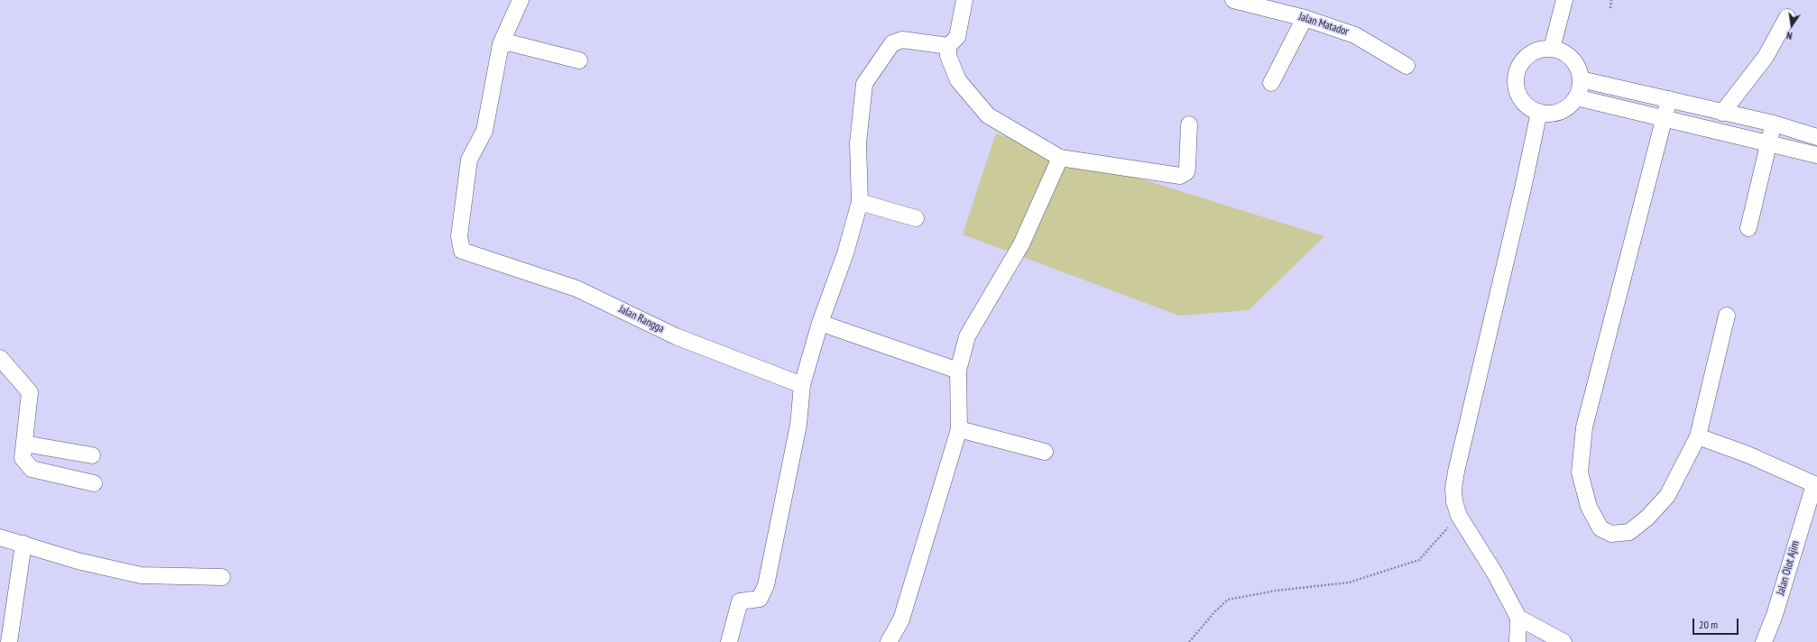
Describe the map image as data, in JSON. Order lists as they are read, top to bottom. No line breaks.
{"streets":{"street":["Jalan Matador","Jalan Rangga","Jalan Olot Ajim"]},"scale_bar":"20 m","north":"bottom"}
